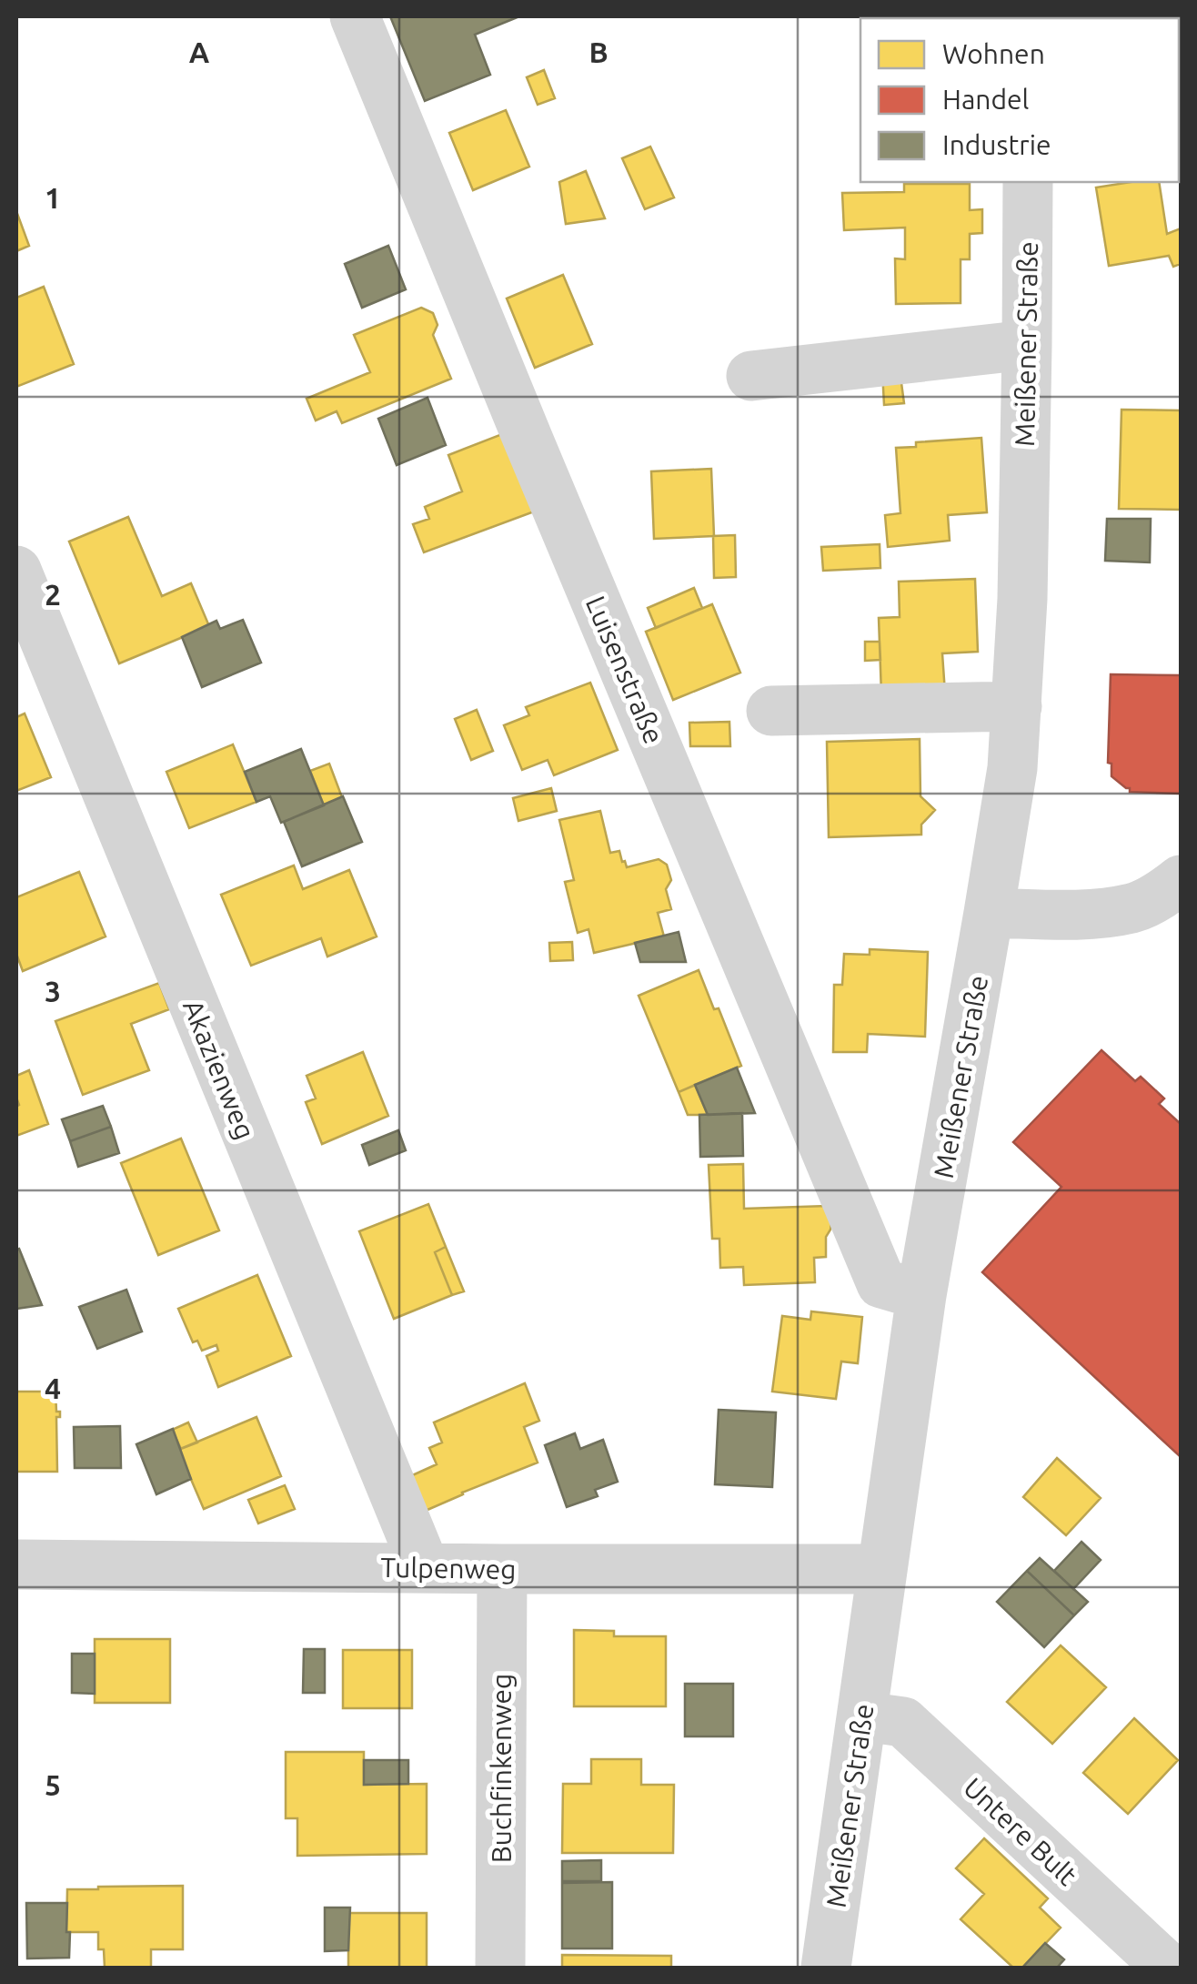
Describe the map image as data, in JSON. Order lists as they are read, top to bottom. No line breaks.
{"streets":{"street":["Meißener Straße","Luisenstraße","Akazienweg","Tulpenweg","Buchfinkenweg","Untere Bult"]},"crossings":[["Meißener Straße","Luisenstraße"],["Meißener Straße","Tulpenweg"],["Meißener Straße","Untere Bult"],["Akazienweg","Tulpenweg"],["Tulpenweg","Buchfinkenweg"]],"legend":["Wohnen","Handel","Industrie"],"grid":{"columns":["A","B"],"rows":["1","2","3","4","5"]}}
